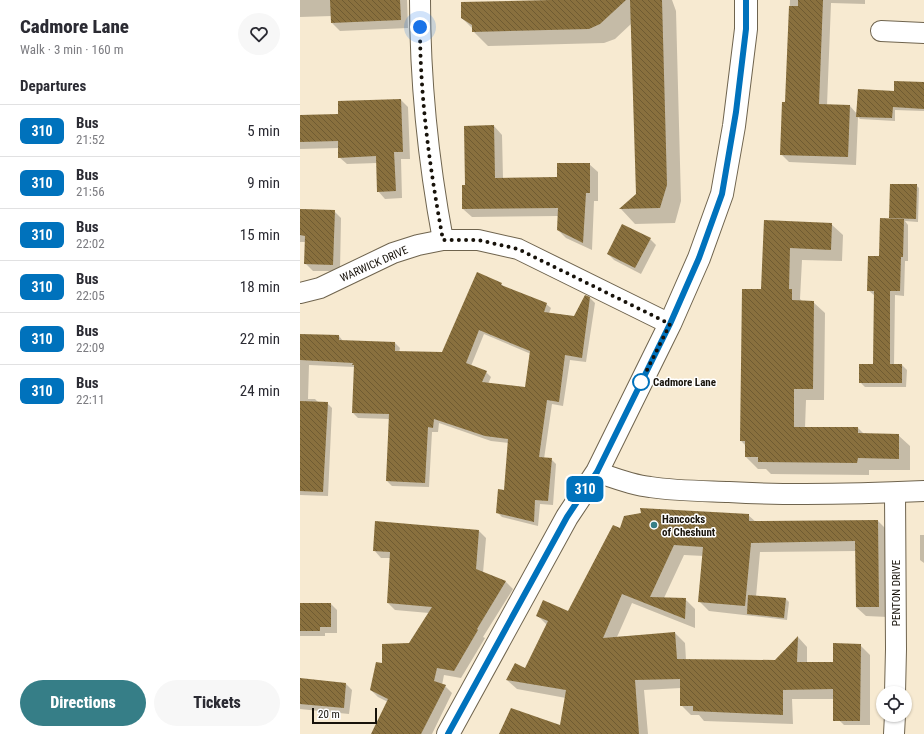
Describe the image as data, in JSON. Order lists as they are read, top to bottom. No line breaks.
{"streets":{"street":["WARWICK DRIVE","PENTON DRIVE"]},"places":["Cadmore Lane","Hancocks of Cheshunt"],"lines":["bus line 310"],"scale_bar":"20 m","page":{"heading":[["Cadmore Lane","Walk · 3 min · 160 m"],"Departures"],"on_map":"310","list":[{"mark":"310","name":"Bus","note":"21:52","value":"5 min"},{"mark":"310","name":"Bus","note":"21:56","value":"9 min"},{"mark":"310","name":"Bus","note":"22:02","value":"15 min"},{"mark":"310","name":"Bus","note":"22:05","value":"18 min"},{"mark":"310","name":"Bus","note":"22:09","value":"22 min"},{"mark":"310","name":"Bus","note":"22:11","value":"24 min"}],"buttons":["Directions","Tickets"],"scale":"20 m"}}
